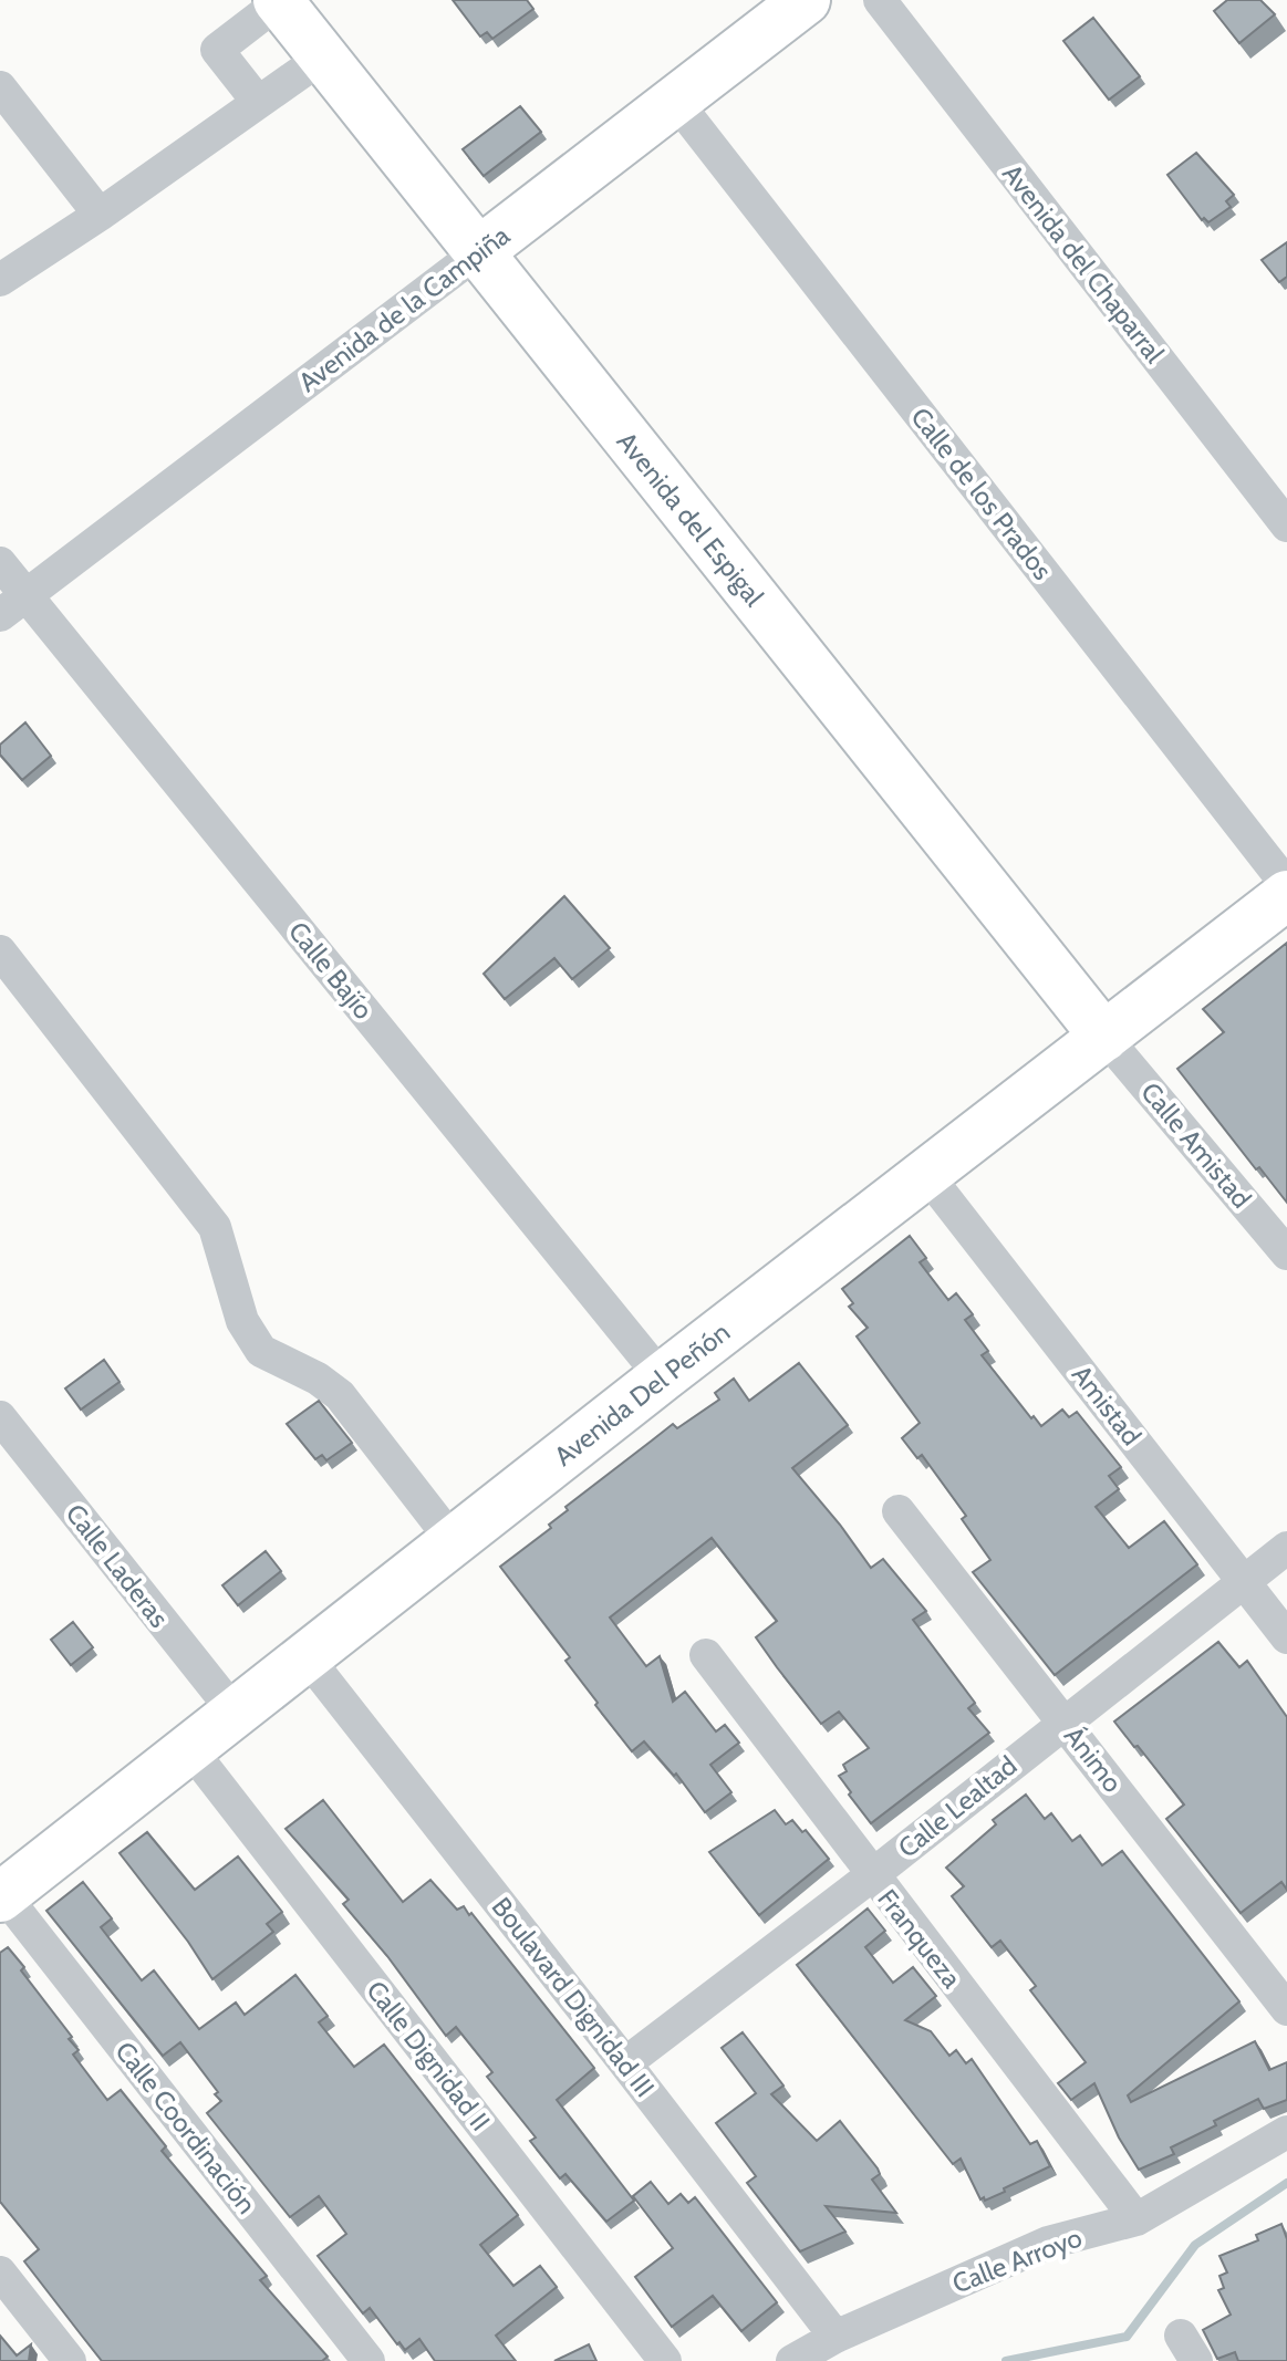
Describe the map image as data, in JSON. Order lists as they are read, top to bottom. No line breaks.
{"streets":{"street":["Avenida del Chaparral","Avenida de la Campiña","Calle de los Prados","Avenida del Espigal","Calle Bajío","Calle Amistad","Avenida Del Peñón","Amistad","Calle Laderas","Ánimo","Calle Lealtad","Franqueza","Boulavard Dignidad III","Calle Dignidad II","Calle Coordinación","Calle Arroyo"]},"crossings":[["Avenida de la Campiña","Calle de los Prados"],["Avenida de la Campiña","Avenida del Espigal"],["Avenida de la Campiña","Calle Bajío"],["Avenida del Espigal","Calle Amistad"],["Avenida del Espigal","Avenida Del Peñón"],["Calle Bajío","Avenida Del Peñón"],["Calle Amistad","Avenida Del Peñón"],["Avenida Del Peñón","Amistad"],["Avenida Del Peñón","Calle Laderas"],["Avenida Del Peñón","Boulavard Dignidad III"],["Avenida Del Peñón","Calle Dignidad II"],["Avenida Del Peñón","Calle Coordinación"],["Amistad","Calle Lealtad"],["Ánimo","Calle Lealtad"],["Calle Lealtad","Franqueza"],["Calle Lealtad","Boulavard Dignidad III"],["Franqueza","Calle Arroyo"],["Boulavard Dignidad III","Calle Arroyo"]]}
